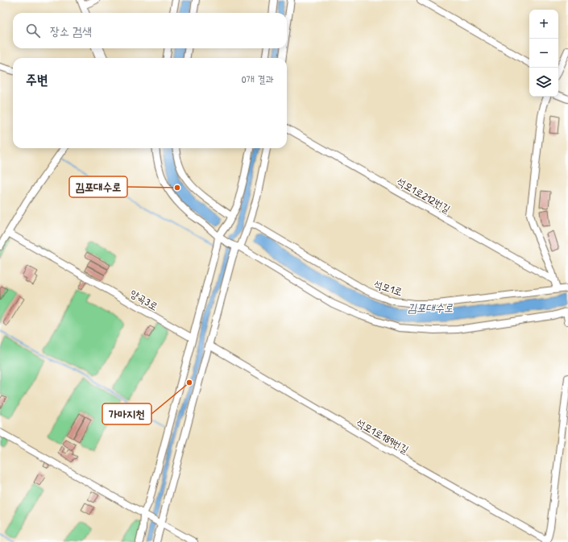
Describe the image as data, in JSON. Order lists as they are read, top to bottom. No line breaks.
{"streets":{"lane":["석모1로212번길","석모1로","양곡3로","석모1로189번길"]},"water":["김포대수로"],"places":["김포대수로","가마지천"],"page":{"map_buttons":["+","−"],"search":"장소 검색","heading":["주변","0개 결과"]}}
